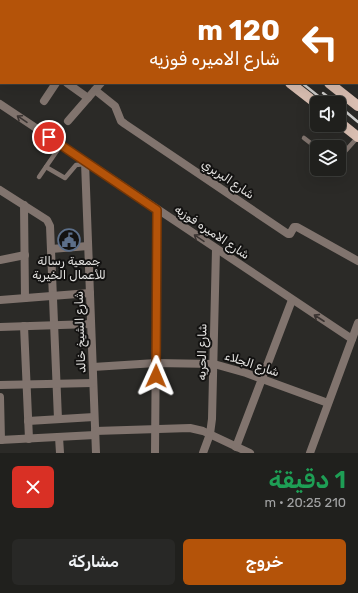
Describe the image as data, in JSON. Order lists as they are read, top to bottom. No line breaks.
{"streets":{"street":["شارع البربري","شارع الاميره فوزيه","شارع الشيخ خالد","شارع الحريه","شارع الجلاء"]},"crossings":[["شارع الاميره فوزيه","شارع الشيخ خالد"],["شارع الاميره فوزيه","شارع الحريه"],["شارع الشيخ خالد","شارع الجلاء"],["شارع الحريه","شارع الجلاء"]],"one_way":["شارع الاميره فوزيه"],"places":{"public building":["جمعية رسالة للأعمال الخيرية"]},"page":{"turn":["120 m","شارع الاميره فوزيه"],"heading":["1 دقيقة","210 m · 20:25"],"buttons":["خروج","مشاركة"]}}
